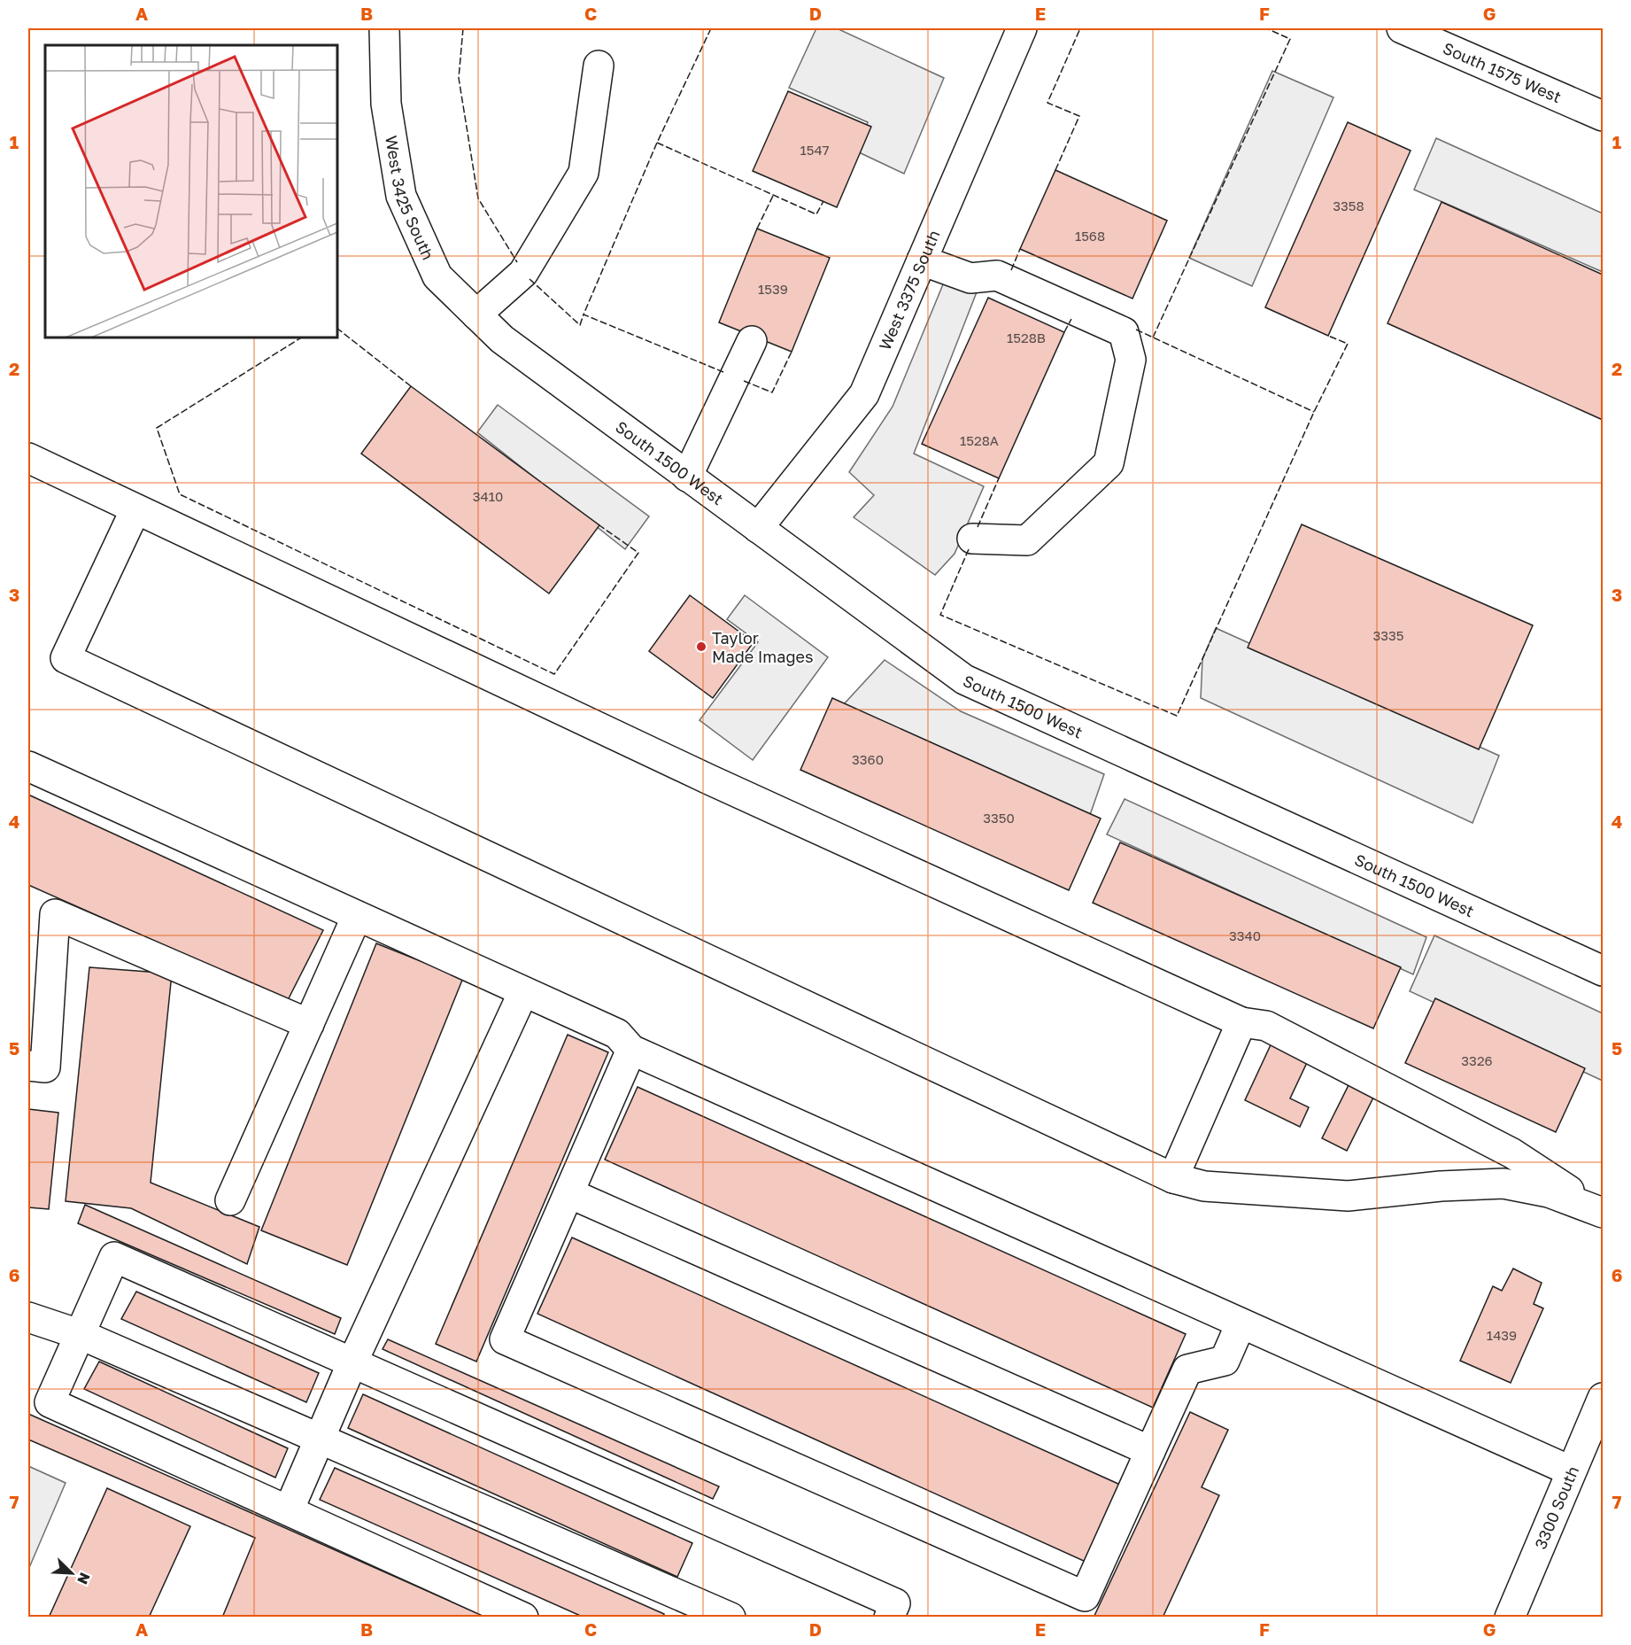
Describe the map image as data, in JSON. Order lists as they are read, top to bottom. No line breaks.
{"streets":{"street":["South 1575 West","West 3425 South","West 3375 South","South 1500 West","3300 South"]},"crossings":[["West 3425 South","South 1500 West"],["West 3375 South","South 1500 West"]],"places":["Taylor Made Images"],"house_numbers":["1547","3358","1568","1539","1528B","1528A","3410","3335","3360","3350","3340","3326","1439"],"north":"bottom right","grid":{"columns":["A","B","C","D","E","F","G"],"rows":["1","2","3","4","5","6","7"]}}
